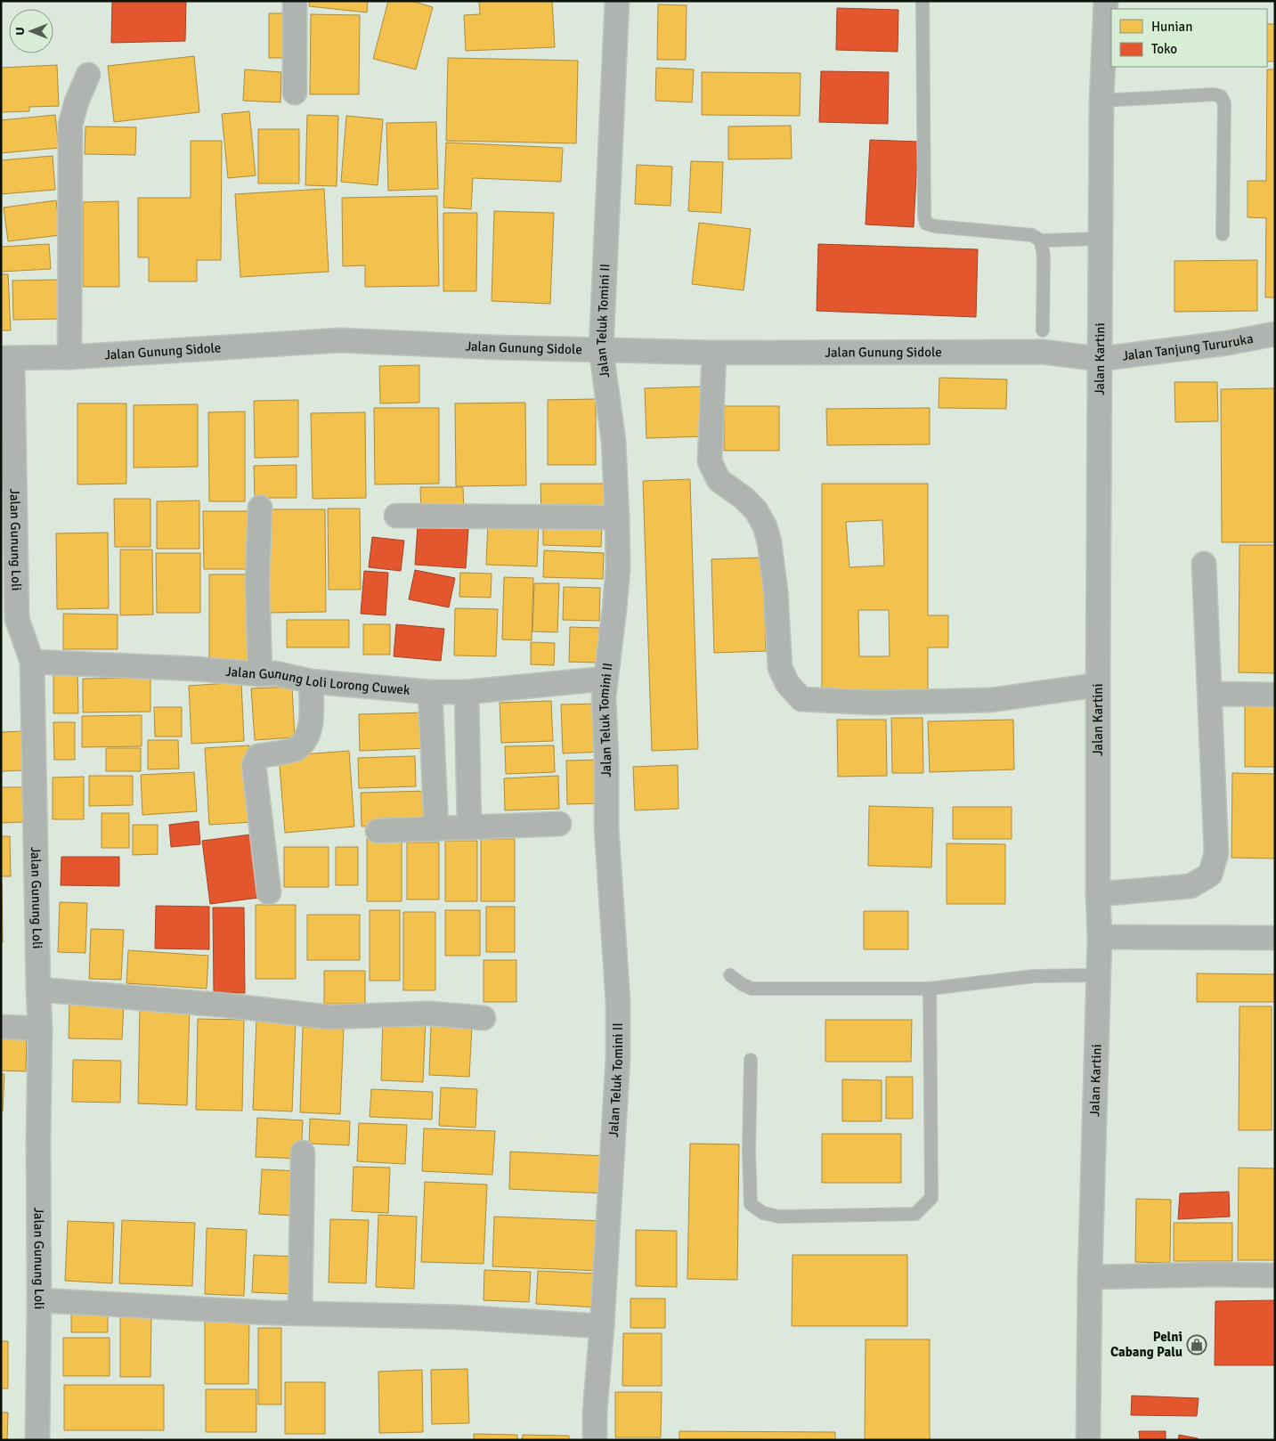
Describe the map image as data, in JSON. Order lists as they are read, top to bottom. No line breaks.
{"streets":{"street":["Jalan Teluk Tomini II","Jalan Tanjung Tururuka","Jalan Gunung Sidole","Jalan Kartini","Jalan Gunung Loli","Jalan Gunung Loli Lorong Cuwek"]},"crossings":[["Jalan Teluk Tomini II","Jalan Gunung Sidole"],["Jalan Teluk Tomini II","Jalan Gunung Loli Lorong Cuwek"],["Jalan Tanjung Tururuka","Jalan Gunung Sidole"],["Jalan Tanjung Tururuka","Jalan Kartini"],["Jalan Gunung Sidole","Jalan Kartini"],["Jalan Gunung Sidole","Jalan Gunung Loli"],["Jalan Gunung Loli","Jalan Gunung Loli Lorong Cuwek"]],"places":{"shop":["Pelni Cabang Palu"]},"legend":["Hunian","Toko"],"north":"left"}
